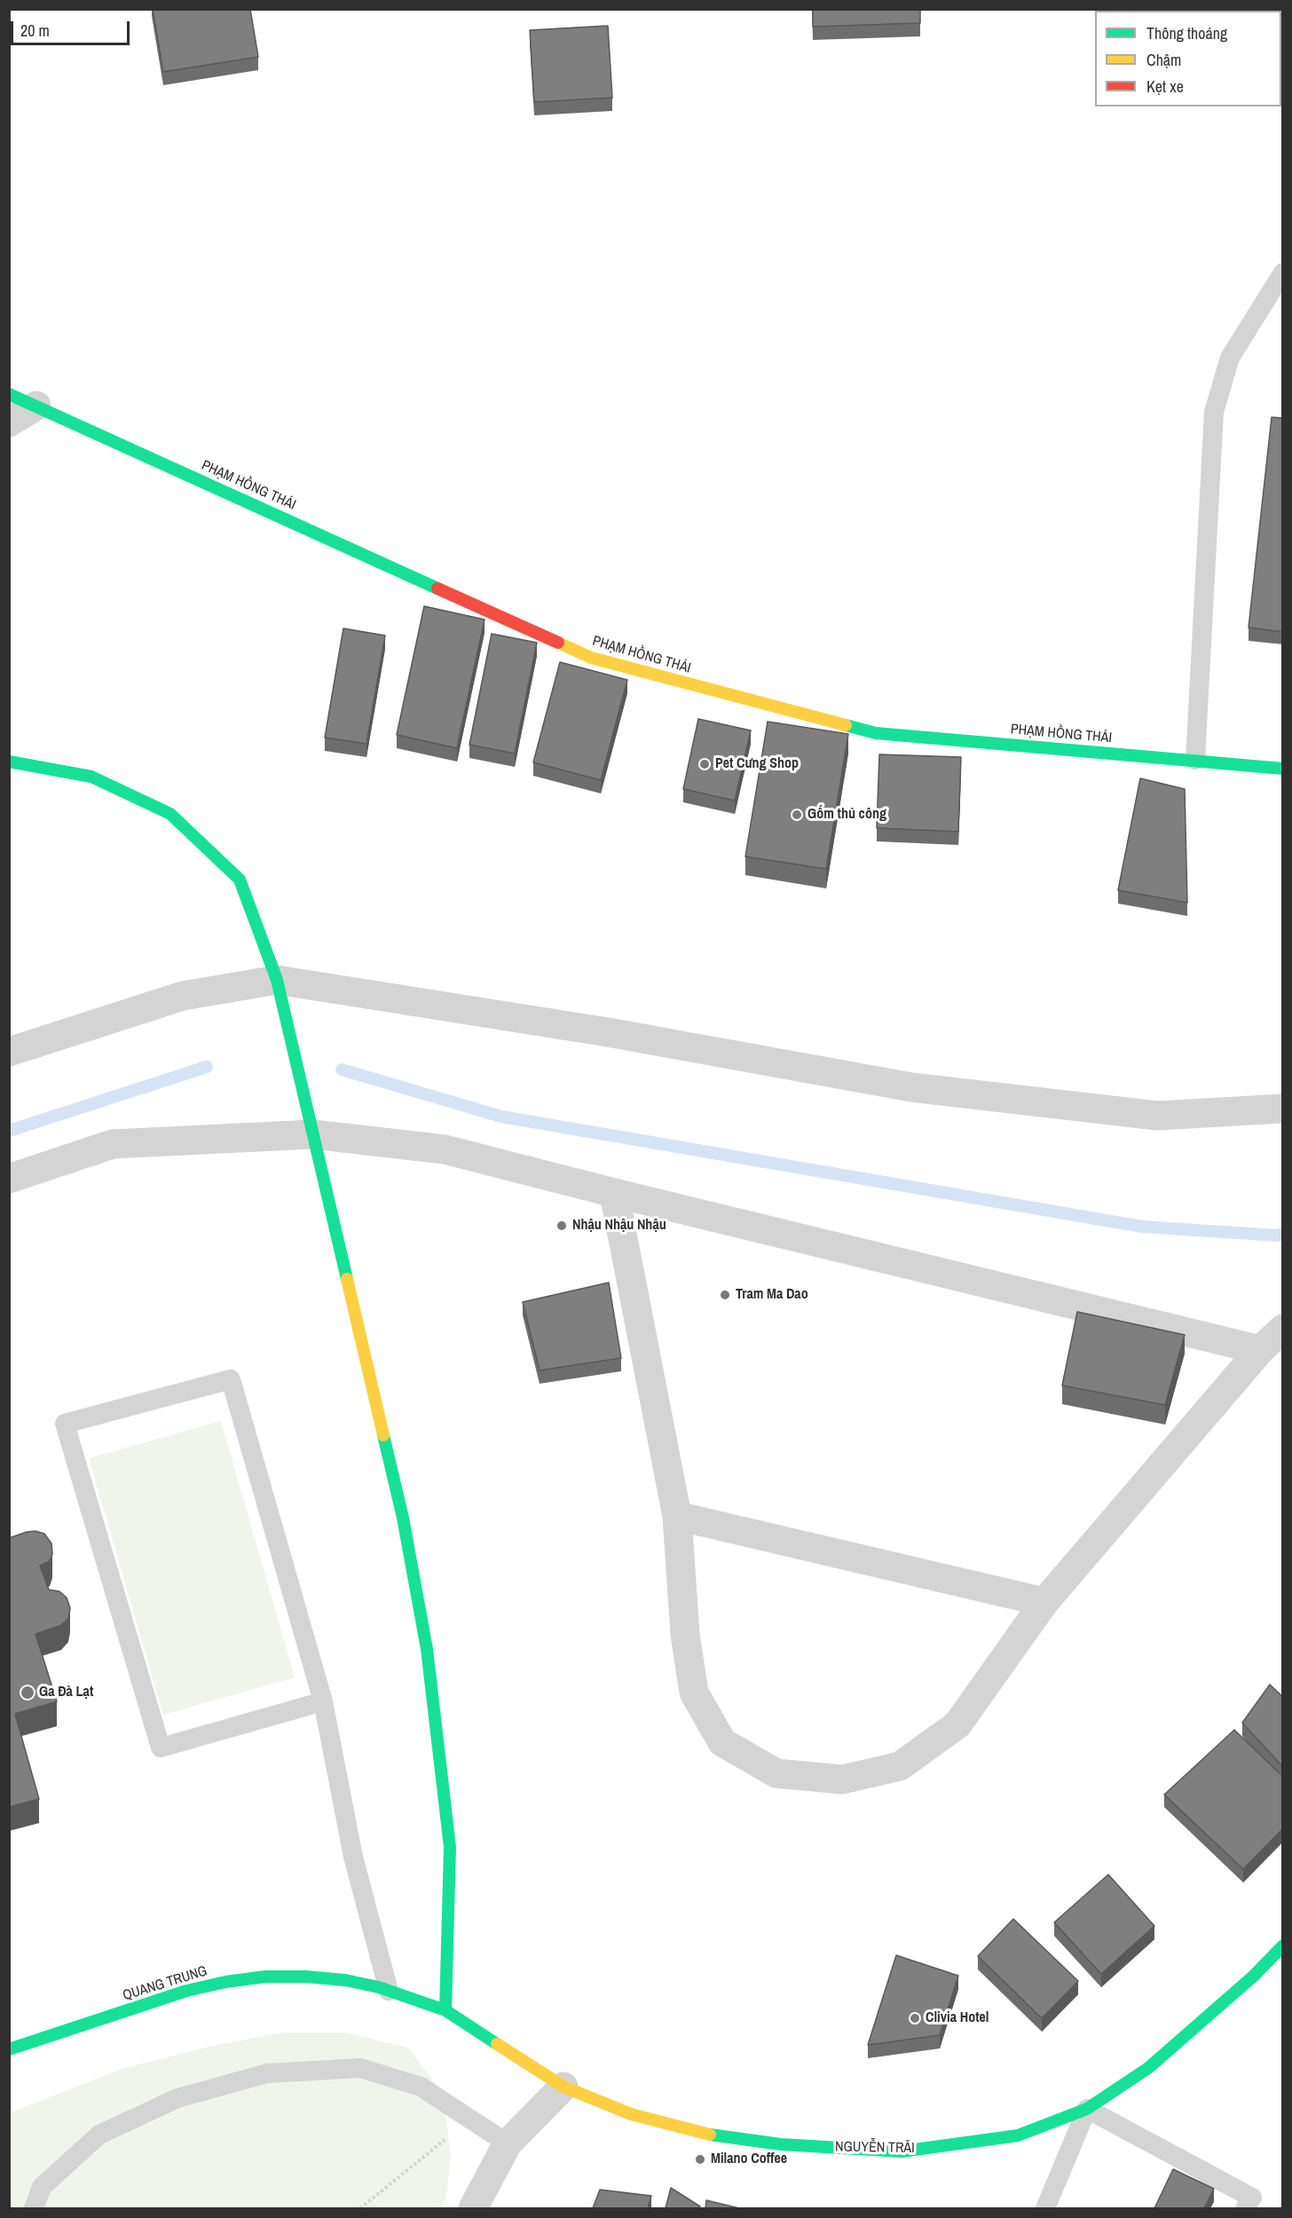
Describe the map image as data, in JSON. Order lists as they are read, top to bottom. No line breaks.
{"streets":{"street":["PHẠM HỒNG THÁI","QUANG TRUNG","NGUYỄN TRÃI"]},"crossings":[["QUANG TRUNG","NGUYỄN TRÃI"]],"places":["Pet Cưng Shop","Gốm thủ công","Nhậu Nhậu Nhậu","Tram Ma Dao","Ga Đà Lạt","Clivia Hotel","Milano Coffee"],"legend":["Thông thoáng","Chậm","Kẹt xe"],"scale_bar":"20 m"}
